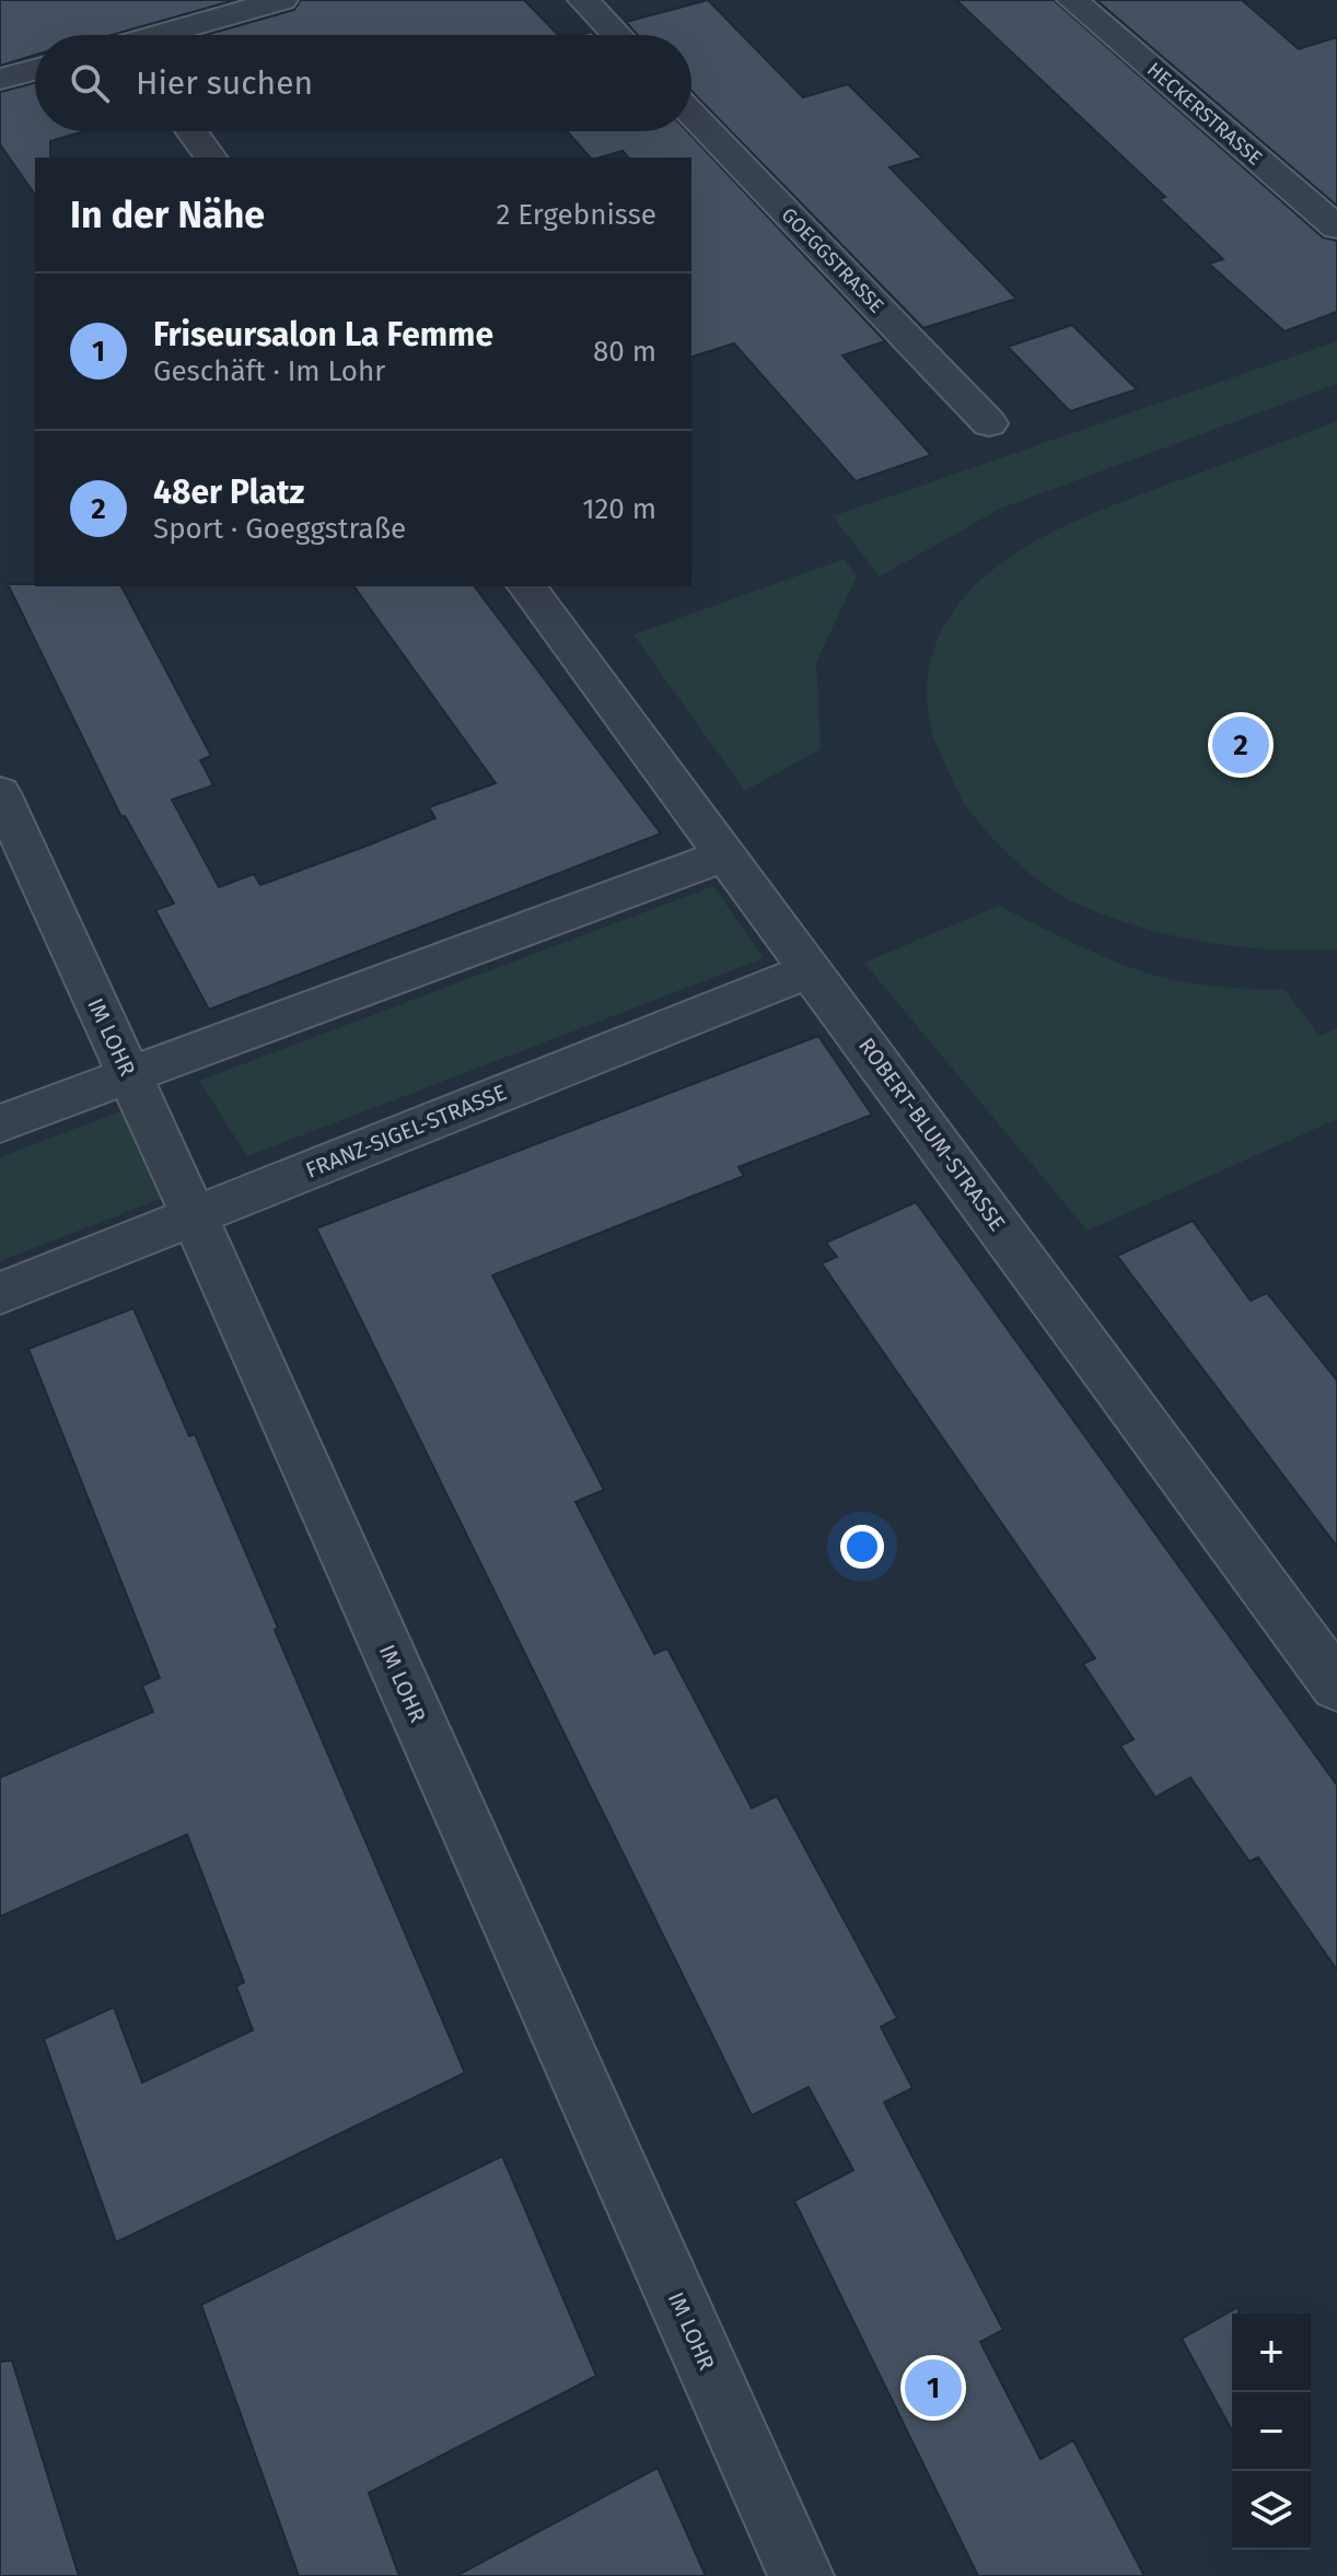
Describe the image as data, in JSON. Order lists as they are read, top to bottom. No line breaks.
{"streets":{"street":["HECKERSTRASSE","GOEGGSTRASSE","IM LOHR","FRANZ-SIGEL-STRASSE","ROBERT-BLUM-STRASSE"]},"crossings":[["IM LOHR","FRANZ-SIGEL-STRASSE"],["FRANZ-SIGEL-STRASSE","ROBERT-BLUM-STRASSE"]],"page":{"search":"Hier suchen","heading":["In der Nähe","2 Ergebnisse"],"list":[{"mark":"1","name":"Friseursalon La Femme","note":"Geschäft · Im Lohr","value":"80 m"},{"mark":"2","name":"48er Platz","note":"Sport · Goeggstraße","value":"120 m"}],"pins":["2","1"],"map_buttons":["+","−"]}}
